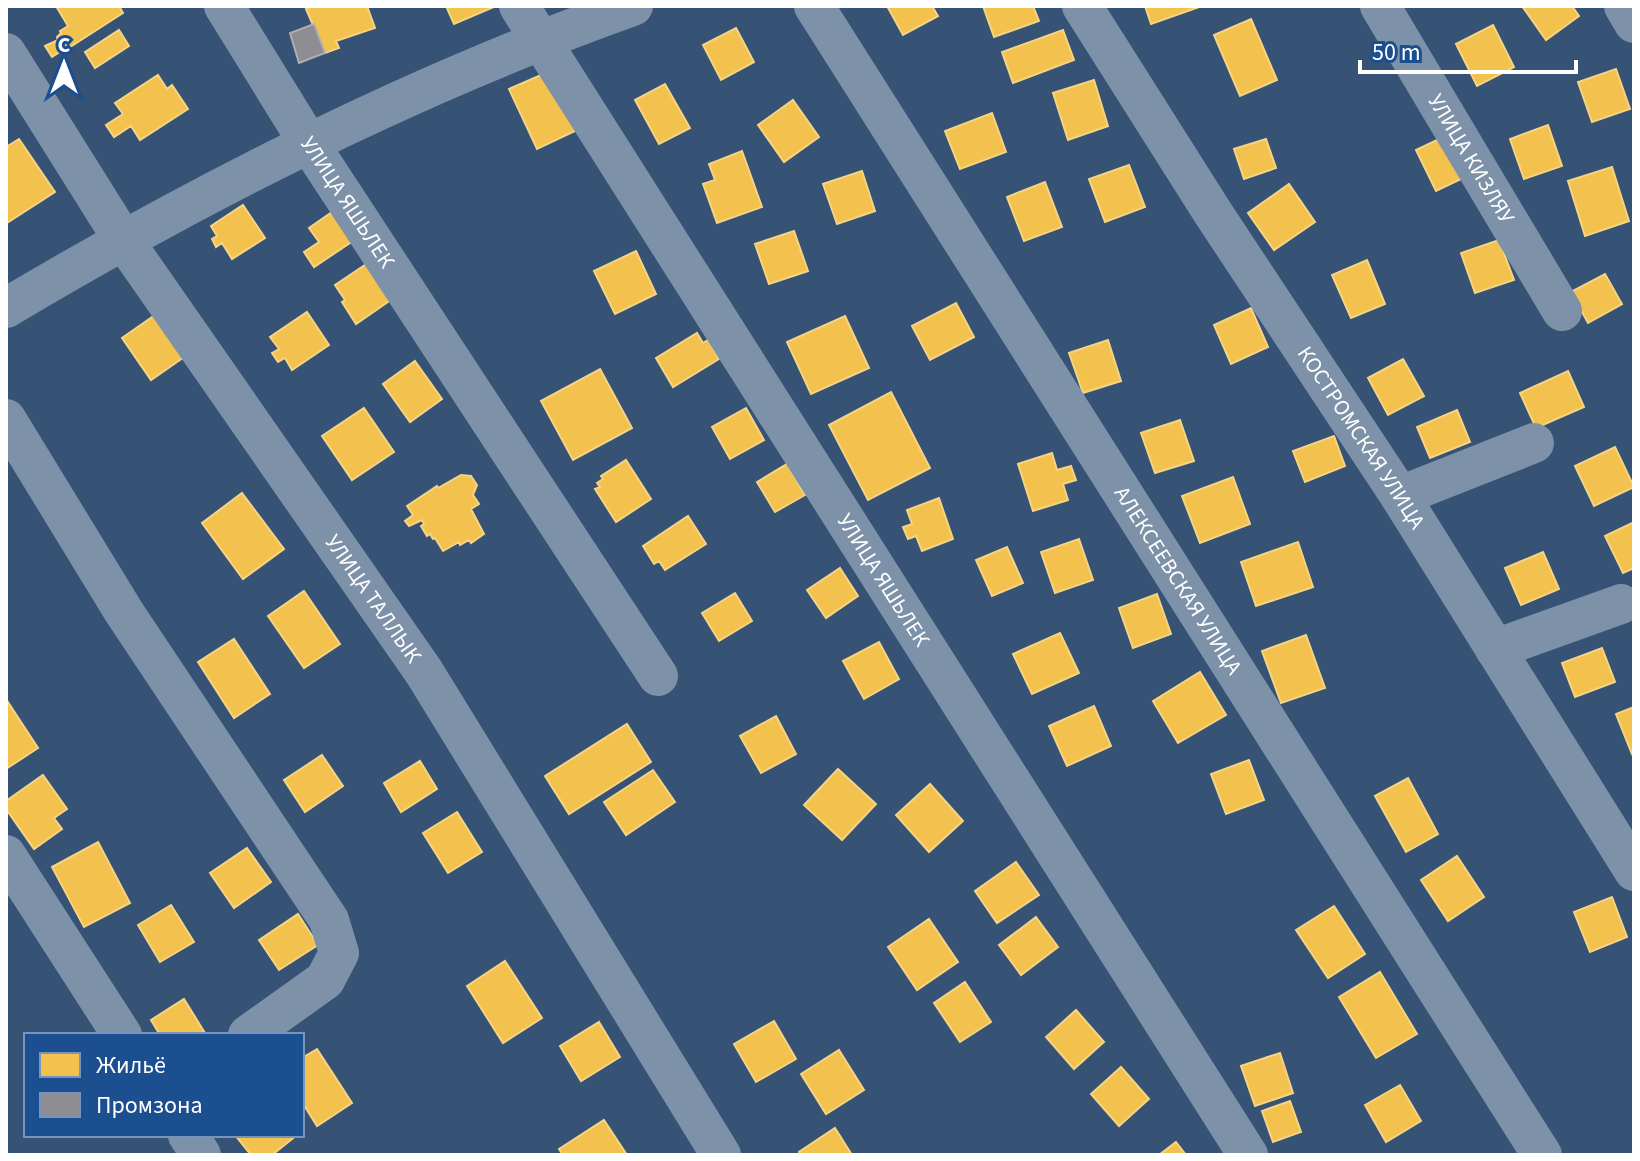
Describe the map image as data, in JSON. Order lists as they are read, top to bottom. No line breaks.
{"streets":{"street":["УЛИЦА КИЗЛЯУ","УЛИЦА ЯШЬЛЕК","КОСТРОМСКАЯ УЛИЦА","АЛЕКСЕЕВСКАЯ УЛИЦА","УЛИЦА ТАЛЛЫК"]},"legend":["Жильё","Промзона"],"scale_bar":"50 m","north":"top"}
